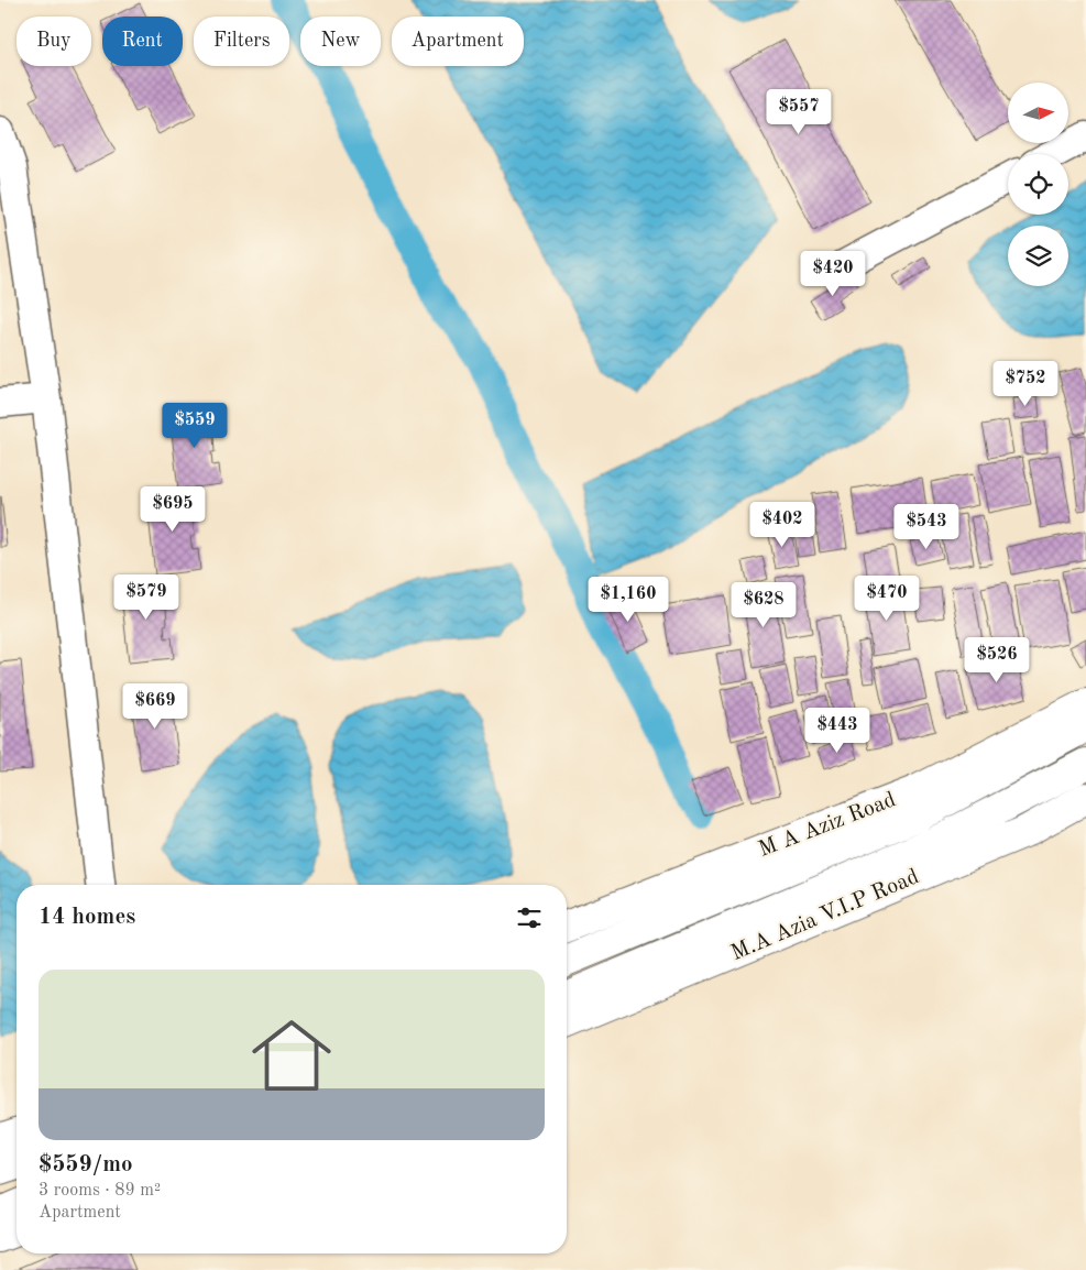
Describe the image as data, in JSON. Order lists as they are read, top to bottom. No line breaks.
{"streets":{"main road":["M A Aziz Road","M.A Azia V.I.P Road"]},"north":"right","page":{"chip":["Buy","Rent","Filters","New","Apartment"],"price":["$557","$420","$752","$559","$695","$402","$543","$579","$470","$1,160","$628","$526","$669","$443"],"heading":"14 homes","list":[{"name":"$559/mo","note":"3 rooms · 89 m² · Apartment"}]}}
